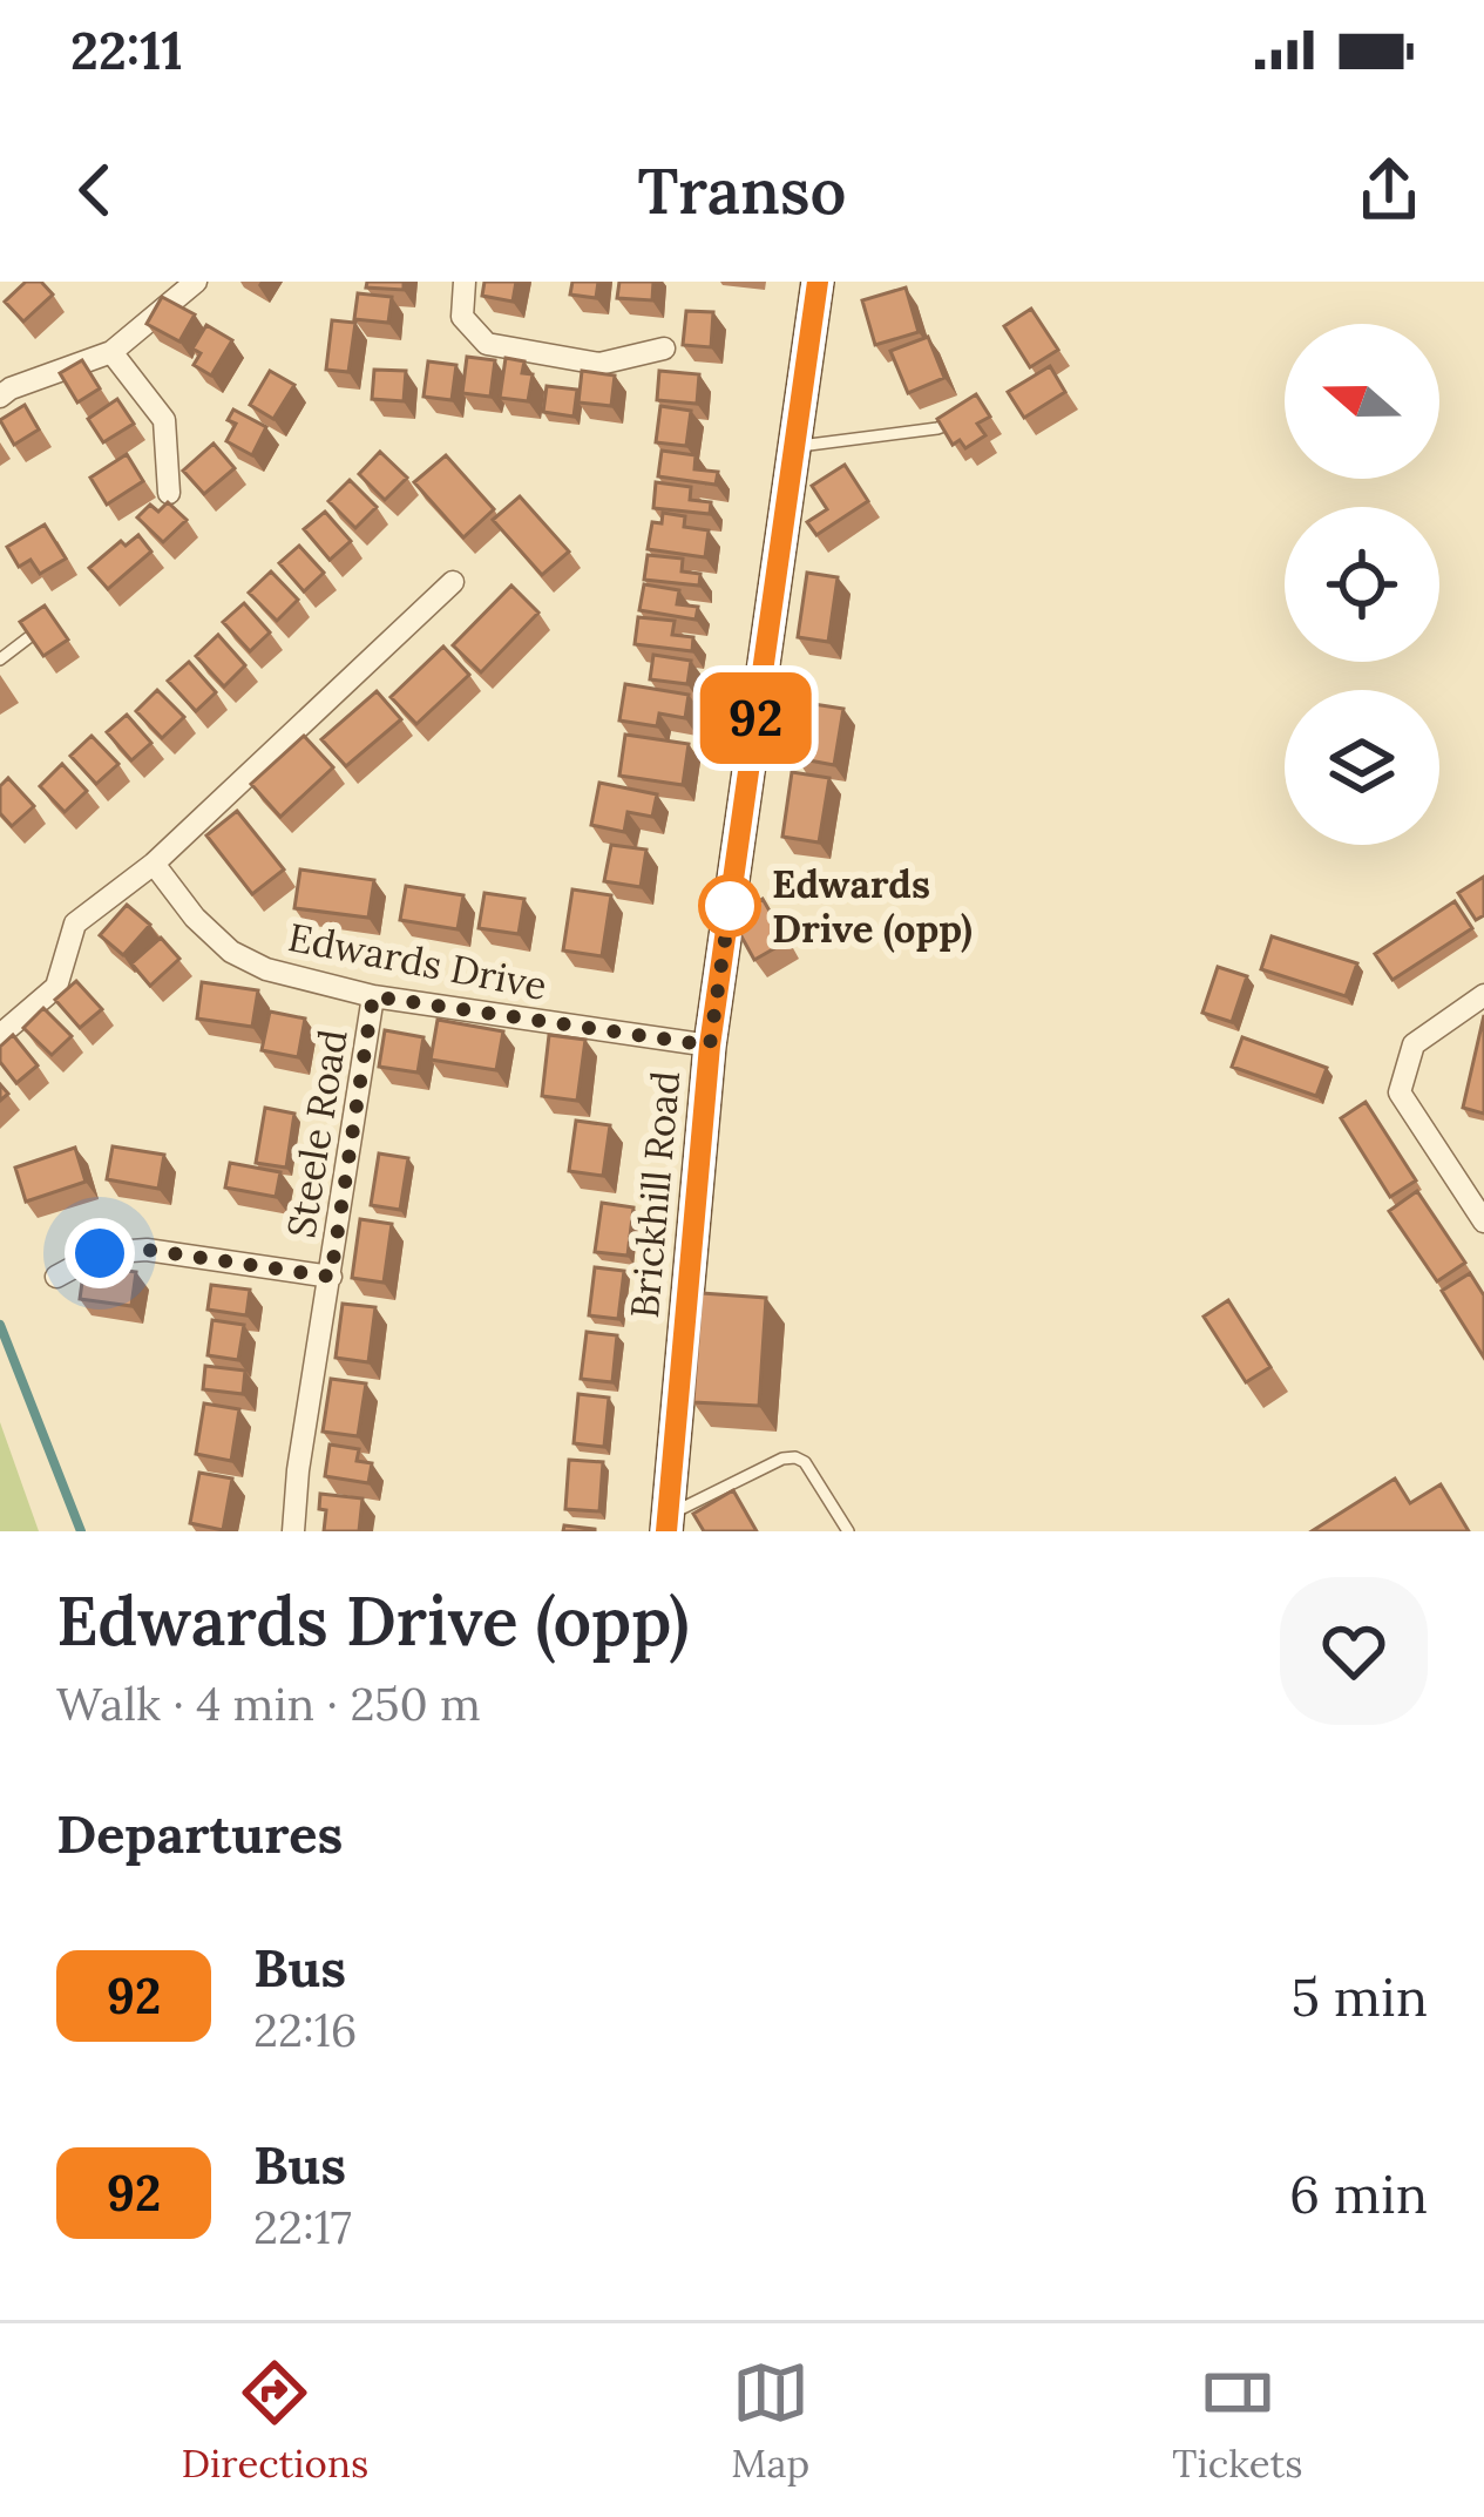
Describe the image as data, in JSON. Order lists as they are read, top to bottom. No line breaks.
{"streets":{"street":["Edwards Drive","Steele Road","Brickhill Road"]},"crossings":[["Edwards Drive","Steele Road"],["Edwards Drive","Brickhill Road"]],"places":["Edwards Drive (opp)"],"lines":["bus line 92"],"north":"left","page":{"status":"22:11","header":"Transo","on_map":"92","heading":[["Edwards Drive (opp)","Walk · 4 min · 250 m"],"Departures"],"list":[{"mark":"92","name":"Bus","note":"22:16","value":"5 min"},{"mark":"92","name":"Bus","note":"22:17","value":"6 min"}],"tabs":["Directions","Map","Tickets"]}}
